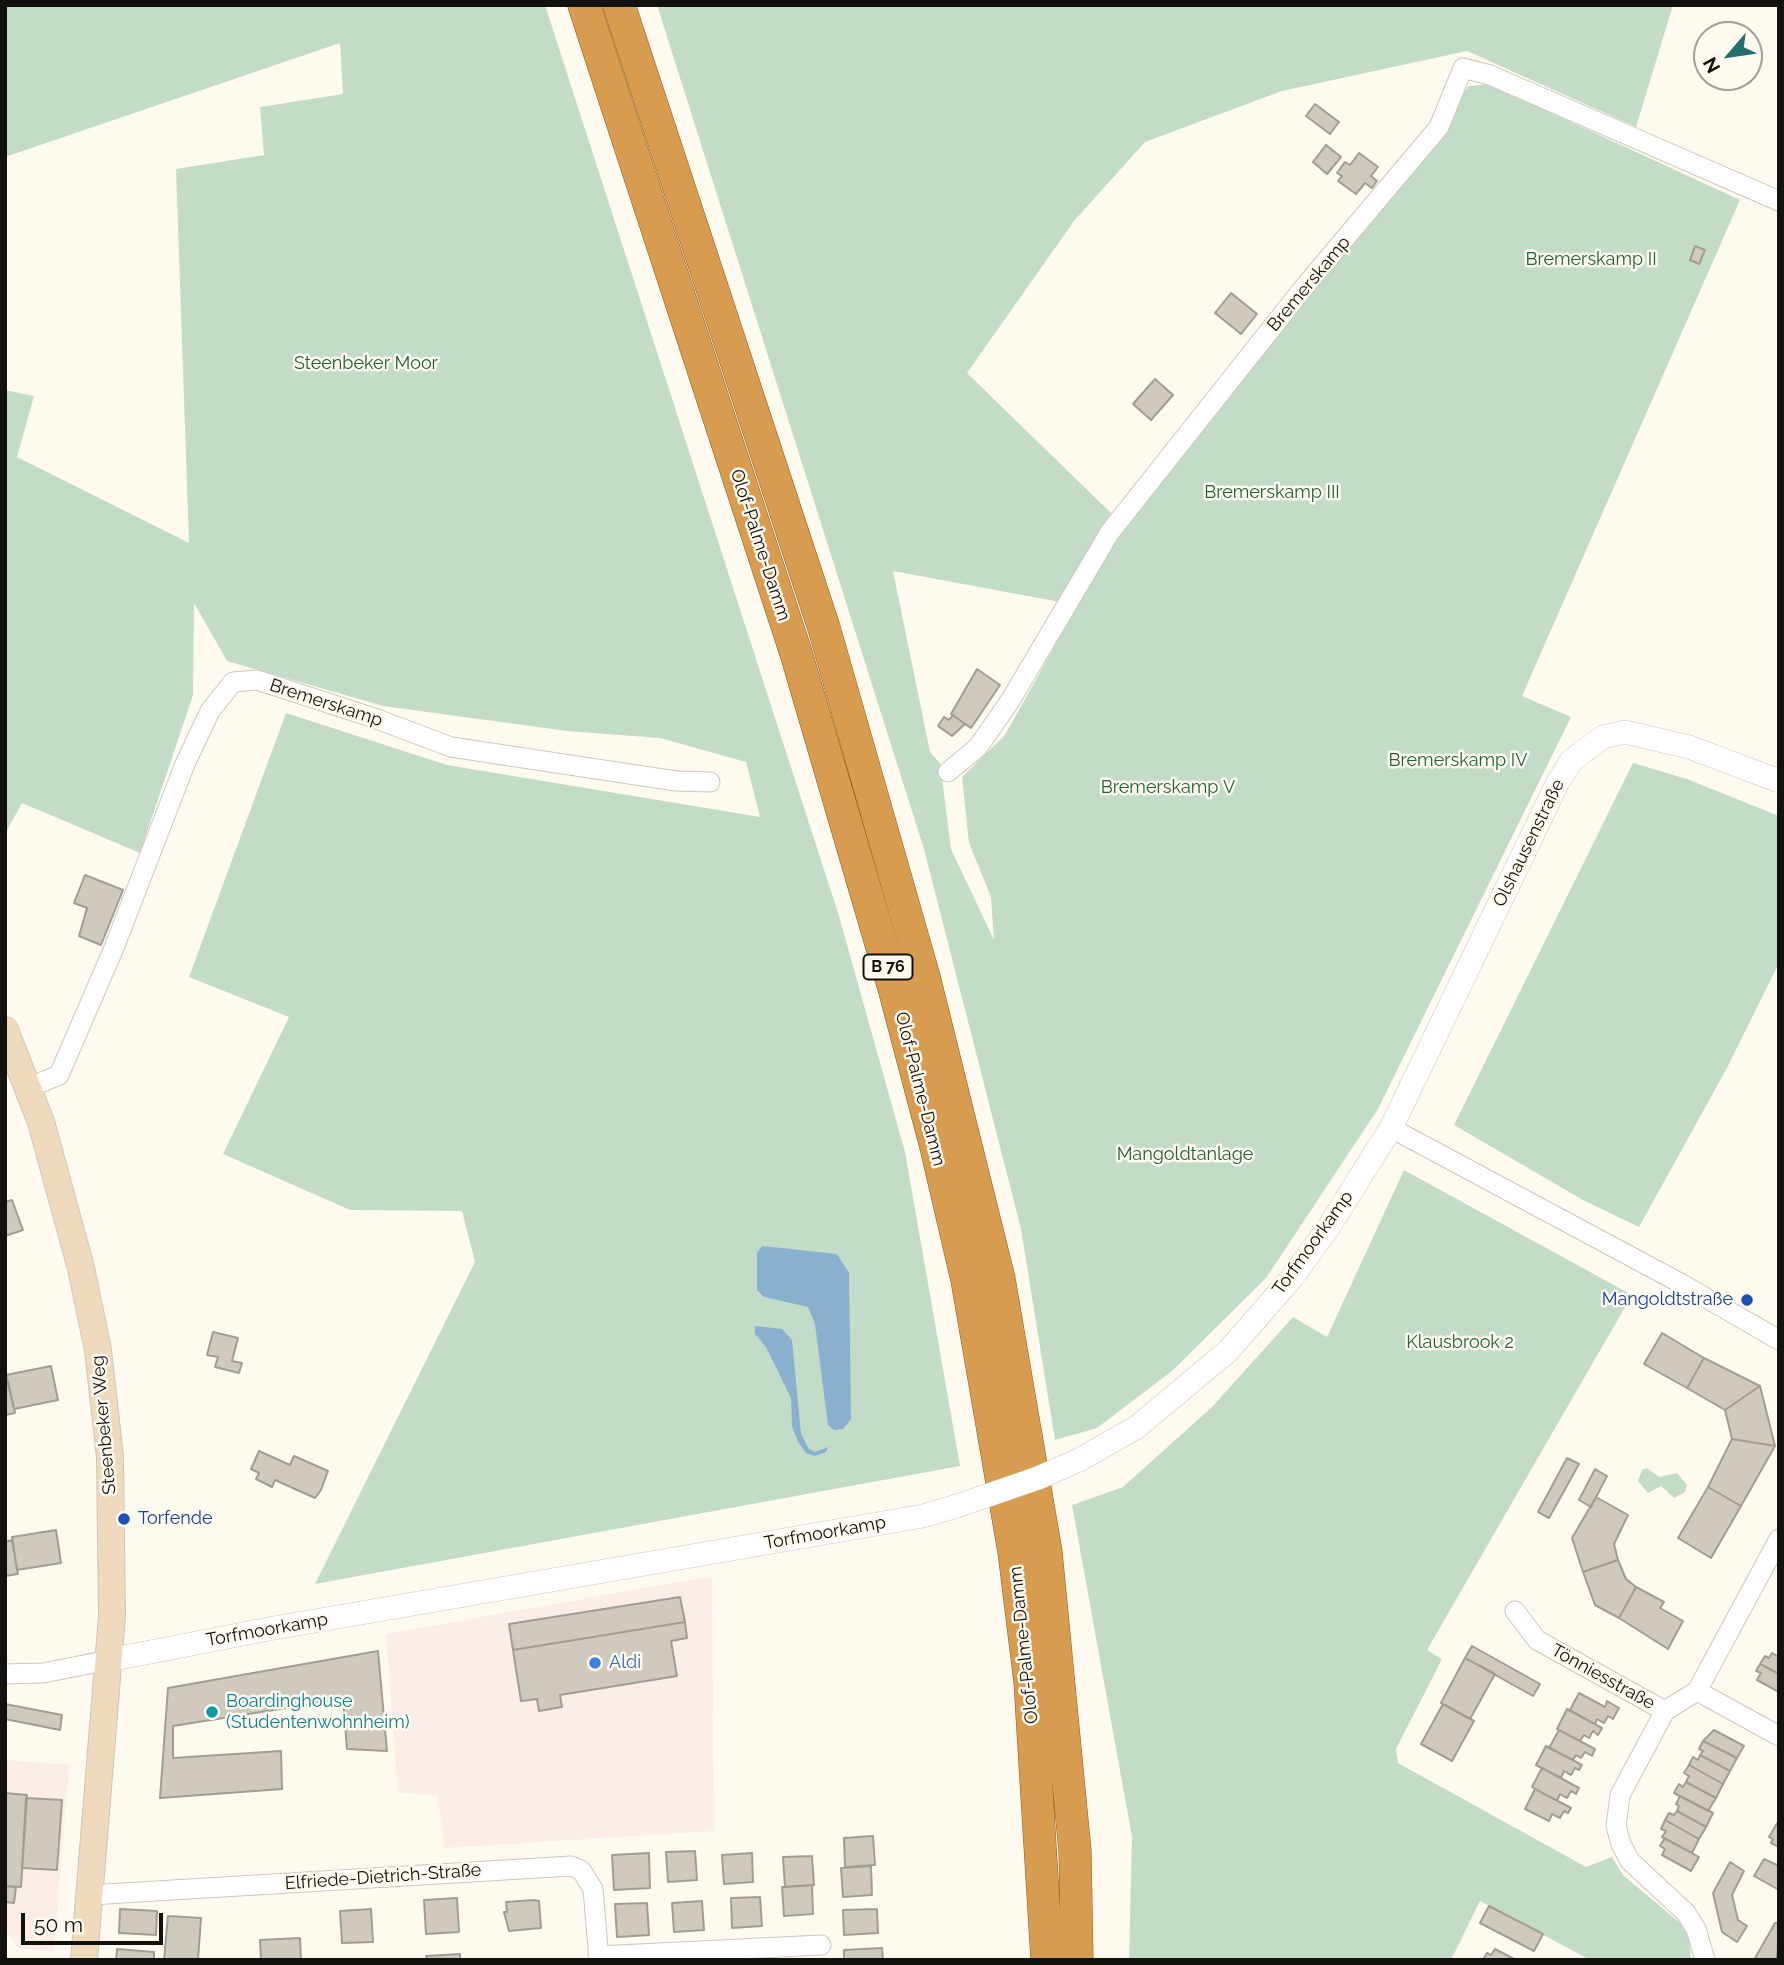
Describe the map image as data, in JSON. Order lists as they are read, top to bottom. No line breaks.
{"streets":{"highway":["Olof-Palme-Damm","B 76"],"main road":["Steenbeker Weg"],"street":["Bremerskamp","Olshausenstraße","Torfmoorkamp","Tönniesstraße","Elfriede-Dietrich-Straße"]},"crossings":[["Bremerskamp","Steenbeker Weg"],["Olshausenstraße","Torfmoorkamp"],["Torfmoorkamp","Steenbeker Weg"],["Steenbeker Weg","Elfriede-Dietrich-Straße"]],"parks":["Bremerskamp II","Steenbeker Moor","Bremerskamp III","Bremerskamp IV","Bremerskamp V","Mangoldtanlage","Klausbrook 2"],"places":["Mangoldtstraße","Torfende","Aldi","Boardinghouse (Studentenwohnheim)"],"scale_bar":"50 m","north":"bottom left"}
